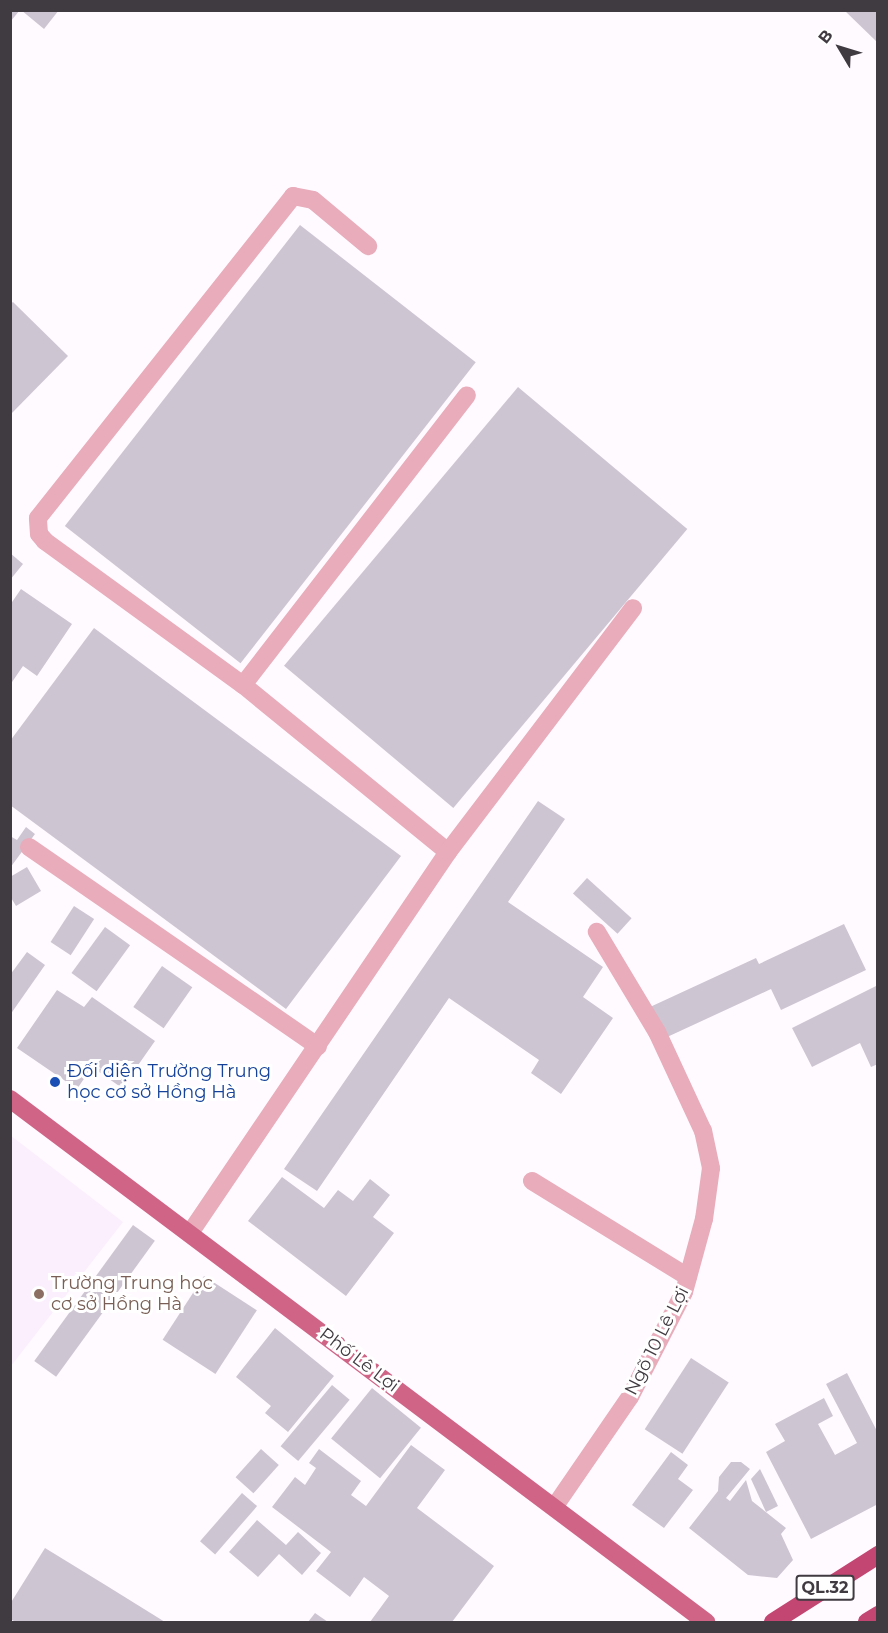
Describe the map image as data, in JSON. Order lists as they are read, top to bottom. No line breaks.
{"streets":{"highway":["QL.32"],"main road":["Phố Lê Lợi"],"street":["Ngõ 10 Lê Lợi"]},"crossings":[["Ngõ 10 Lê Lợi","Phố Lê Lợi"]],"places":["Đối diện Trường Trung học cơ sở Hồng Hà","Trường Trung học cơ sở Hồng Hà"],"north":"top left"}
